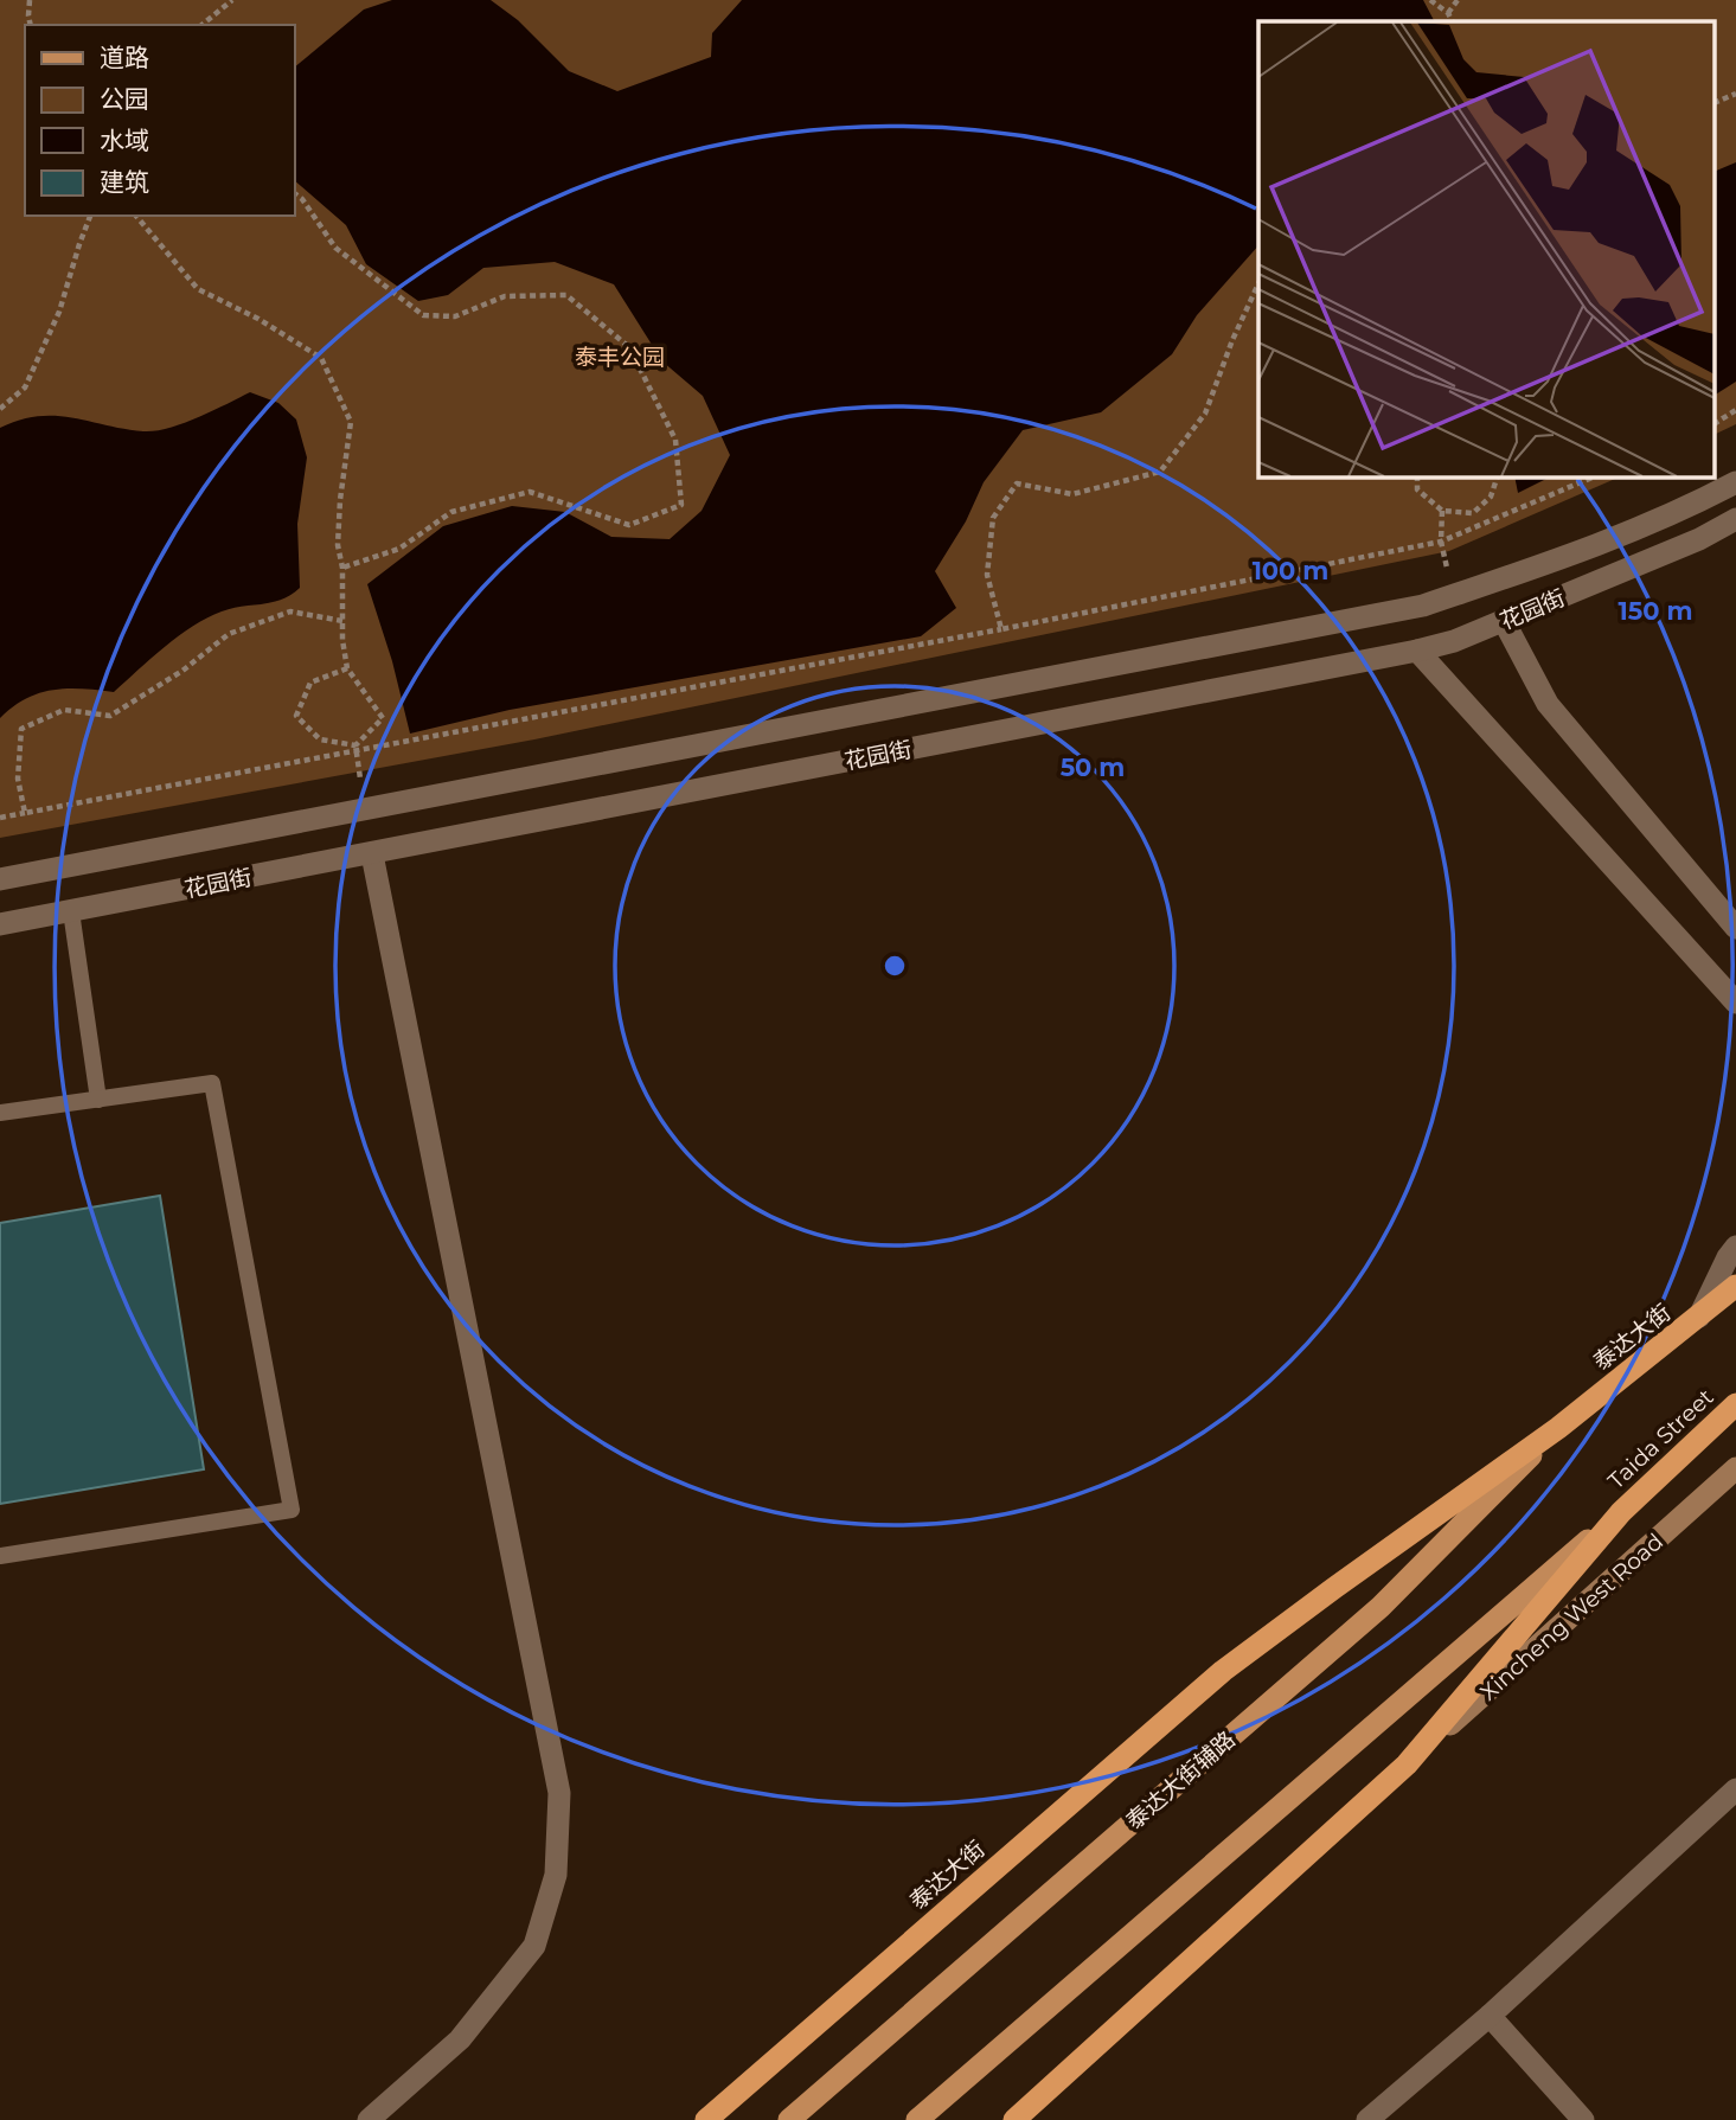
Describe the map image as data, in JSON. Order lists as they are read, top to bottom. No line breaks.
{"streets":{"highway":["泰达大街","Taida Street"],"main road":["Xincheng West Road","泰达大街辅路"],"street":["花园街"]},"crossings":[["泰达大街","泰达大街辅路"],["Taida Street","Xincheng West Road"]],"parks":["泰丰公园"],"legend":["道路","公园","水域","建筑"],"rings":["100 m","150 m","50 m"]}
